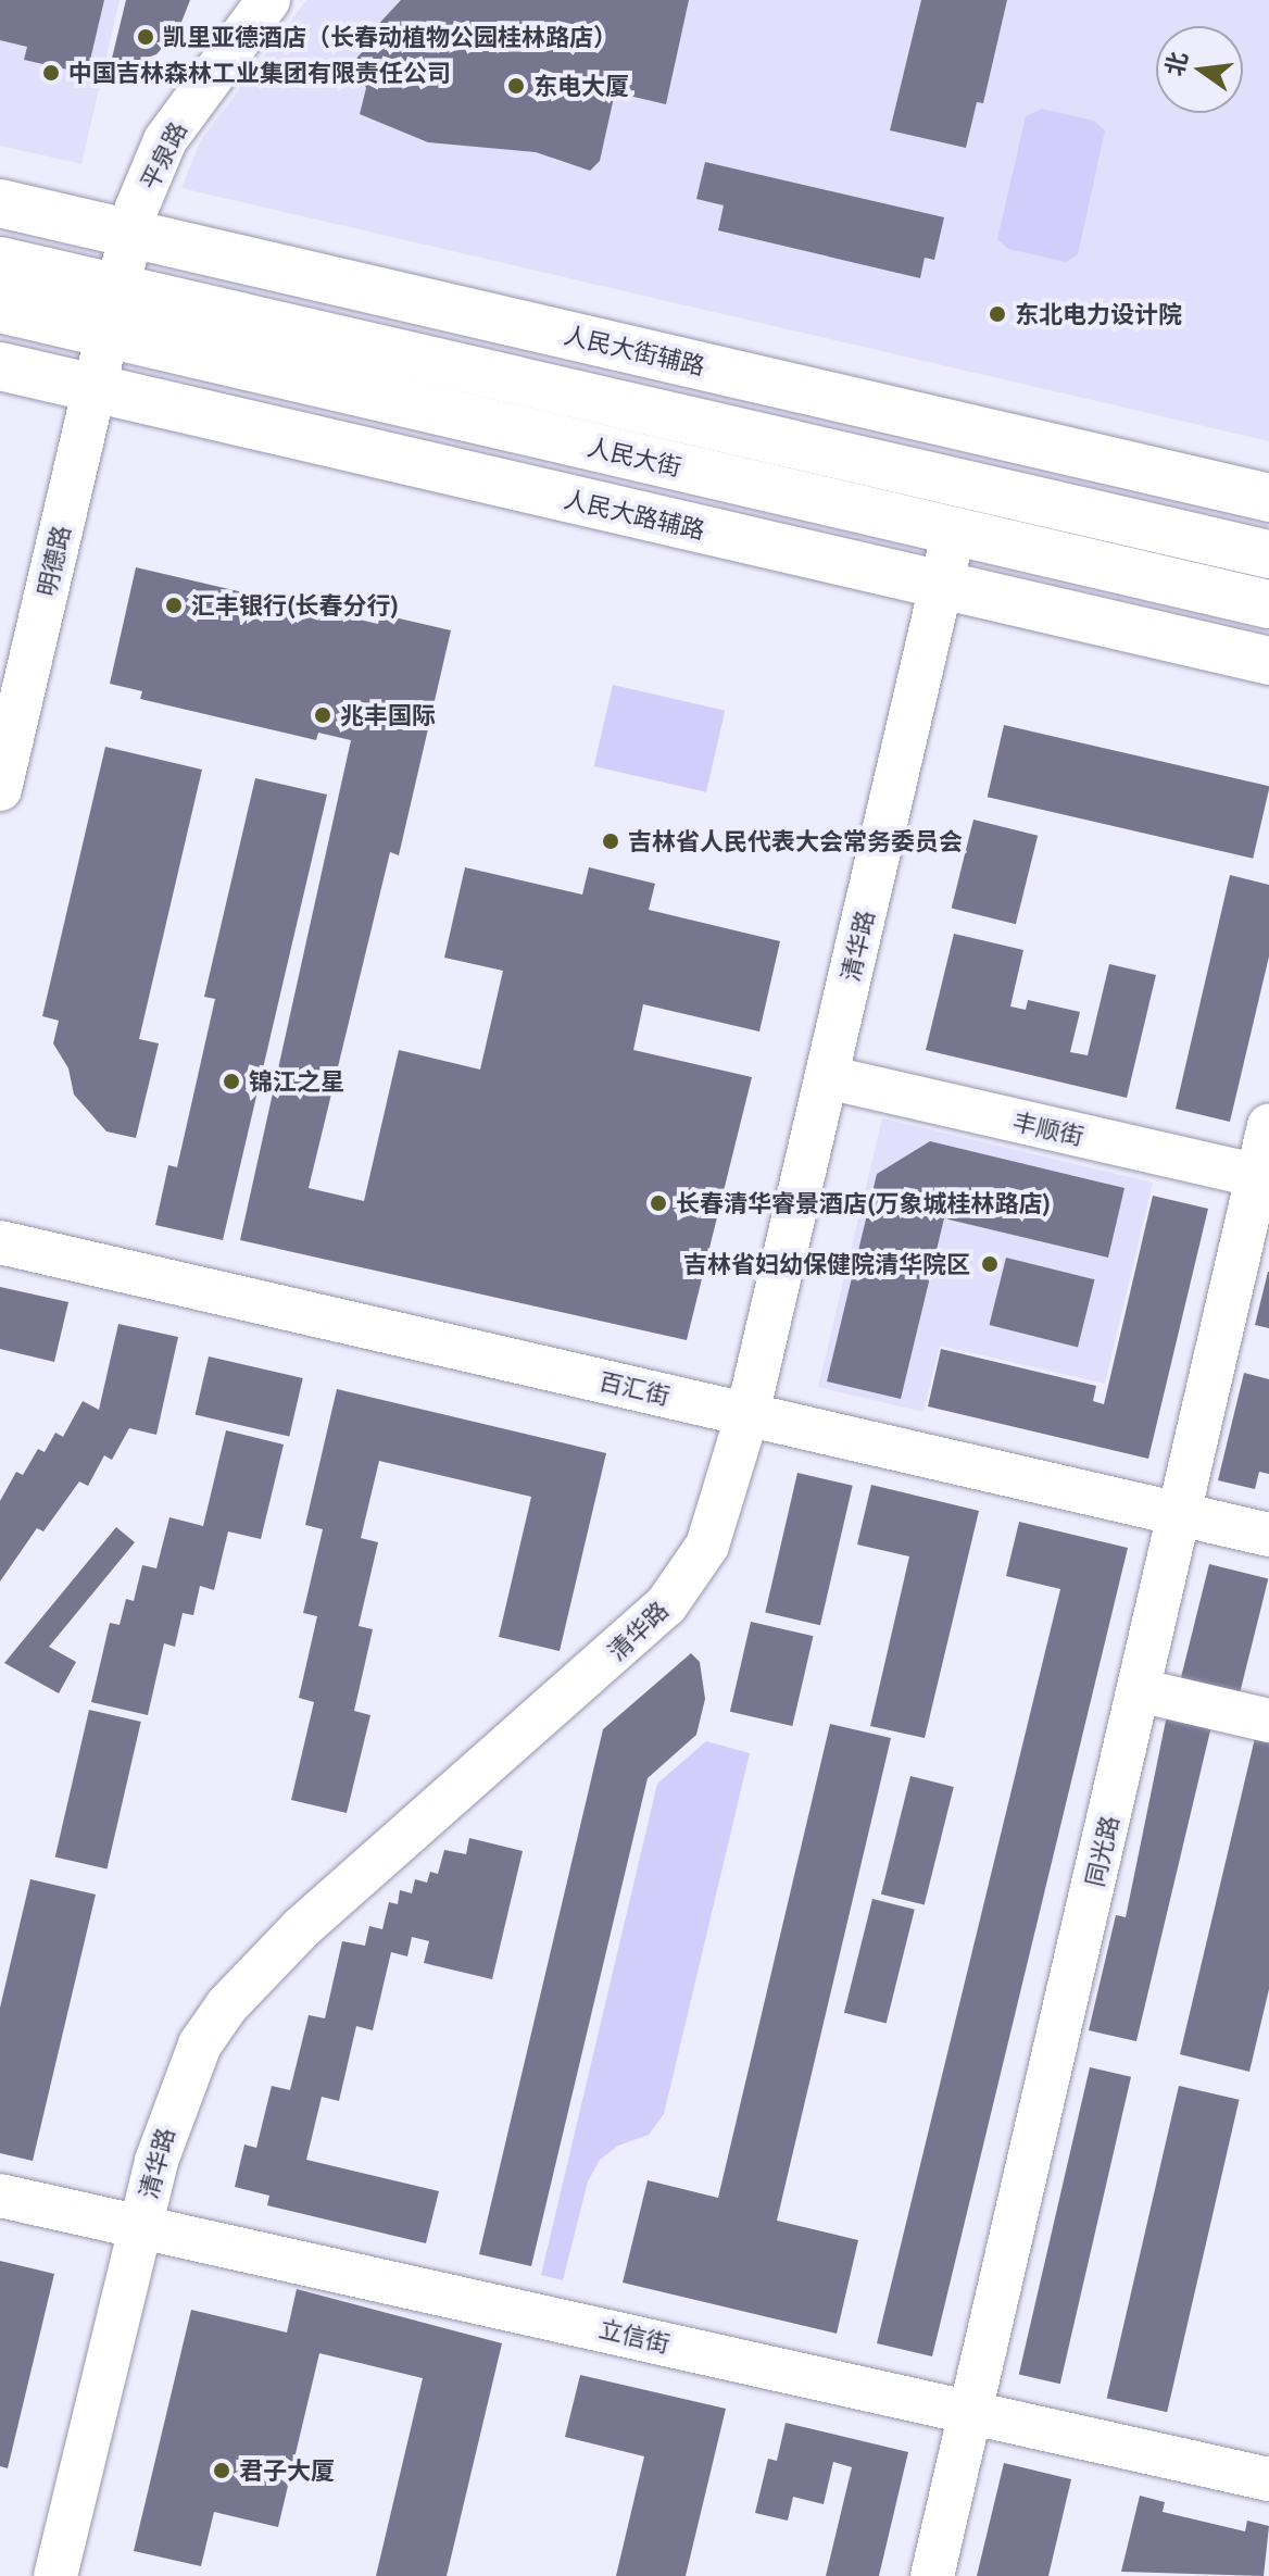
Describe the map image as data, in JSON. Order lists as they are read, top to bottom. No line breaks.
{"streets":{"main road":["人民大街辅路","人民大街","人民大路辅路"],"street":["平泉路","明德路","清华路","丰顺街","百汇街","同光路","立信街"]},"crossings":[["平泉路","人民大街辅路"],["平泉路","人民大街"],["平泉路","明德路"],["人民大街","明德路"],["人民大街","清华路"],["人民大路辅路","明德路"],["人民大路辅路","清华路"],["清华路","丰顺街"],["清华路","百汇街"],["清华路","立信街"],["丰顺街","同光路"],["百汇街","同光路"],["同光路","立信街"]],"places":["凯里亚德酒店（长春动植物公园桂林路店）","中国吉林森林工业集团有限责任公司","东电大厦","东北电力设计院","汇丰银行(长春分行)","兆丰国际","吉林省人民代表大会常务委员会","锦江之星","长春清华睿景酒店(万象城桂林路店)","吉林省妇幼保健院清华院区","君子大厦"],"north":"left"}
